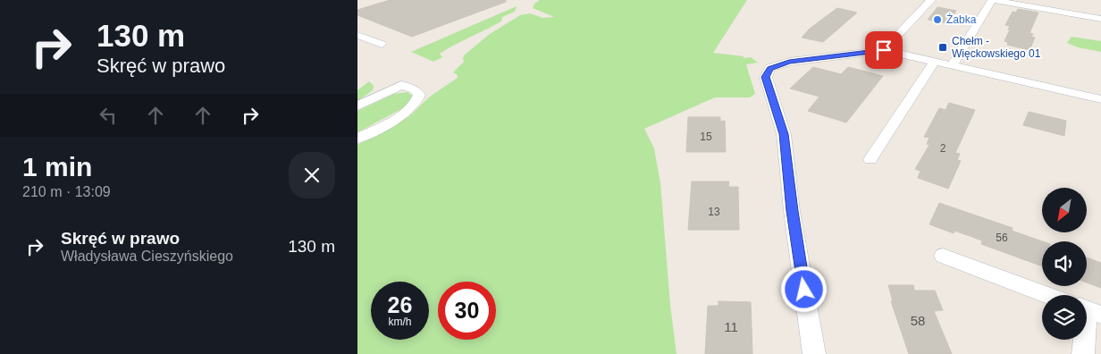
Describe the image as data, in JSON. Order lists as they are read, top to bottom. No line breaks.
{"places":{"other":["Żabka"],"transit":["Chełm - Więckowskiego 01"]},"house_numbers":["15","2","13","56","58","11"],"north":"bottom left","page":{"turn":["130 m","Skręć w prawo"],"heading":["1 min","210 m · 13:09"],"list":[{"name":"Skręć w prawo","note":"Władysława Cieszyńskiego","value":"130 m"}],"speed":"26 km/h","limit":"30"}}
